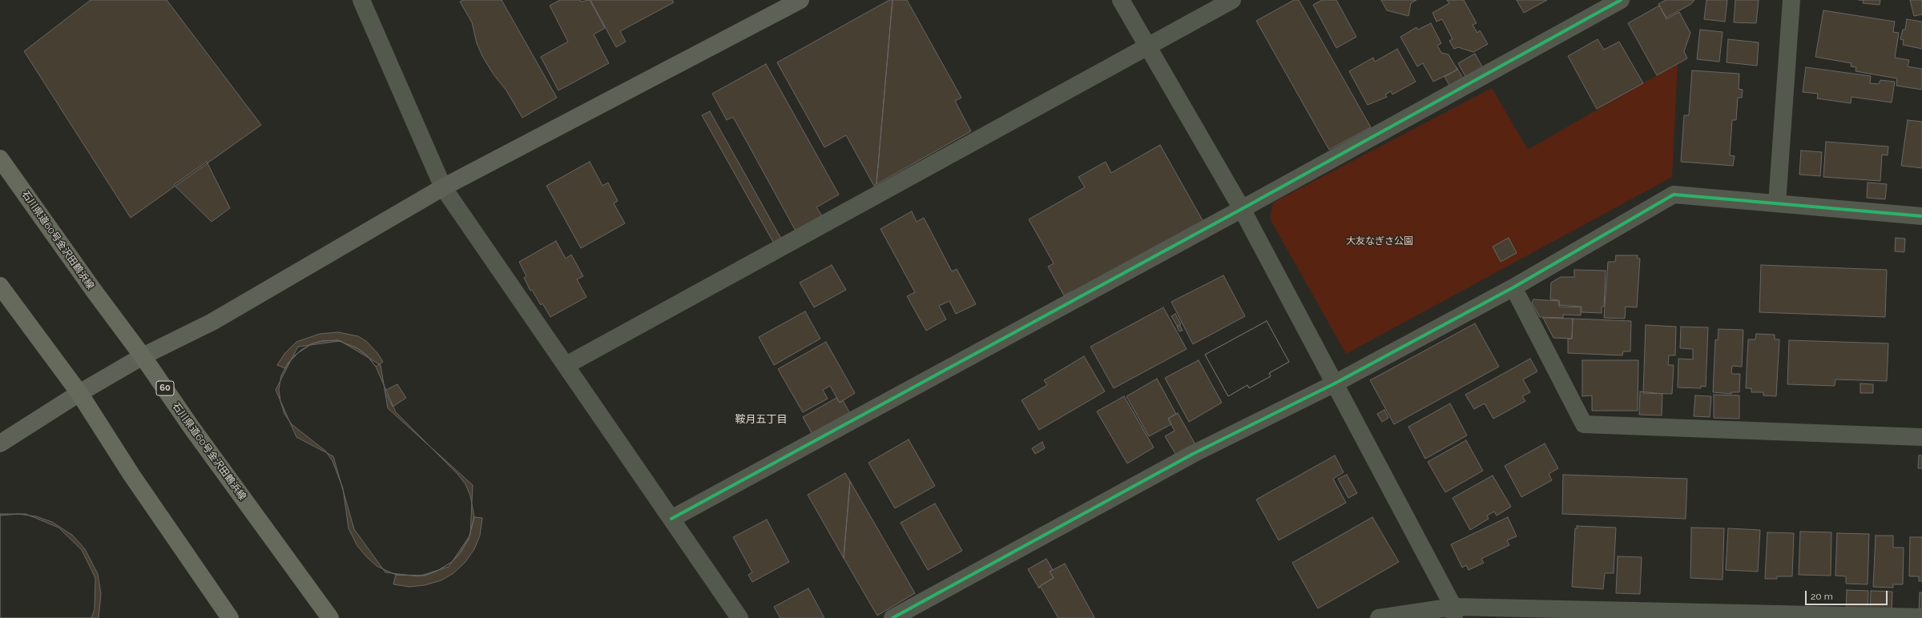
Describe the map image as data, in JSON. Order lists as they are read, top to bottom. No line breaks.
{"streets":{"main road":["石川県道60号金沢田鶴浜線","60"]},"districts":["鞍月五丁目"],"parks":["大友なぎさ公園"],"scale_bar":"20 m"}
